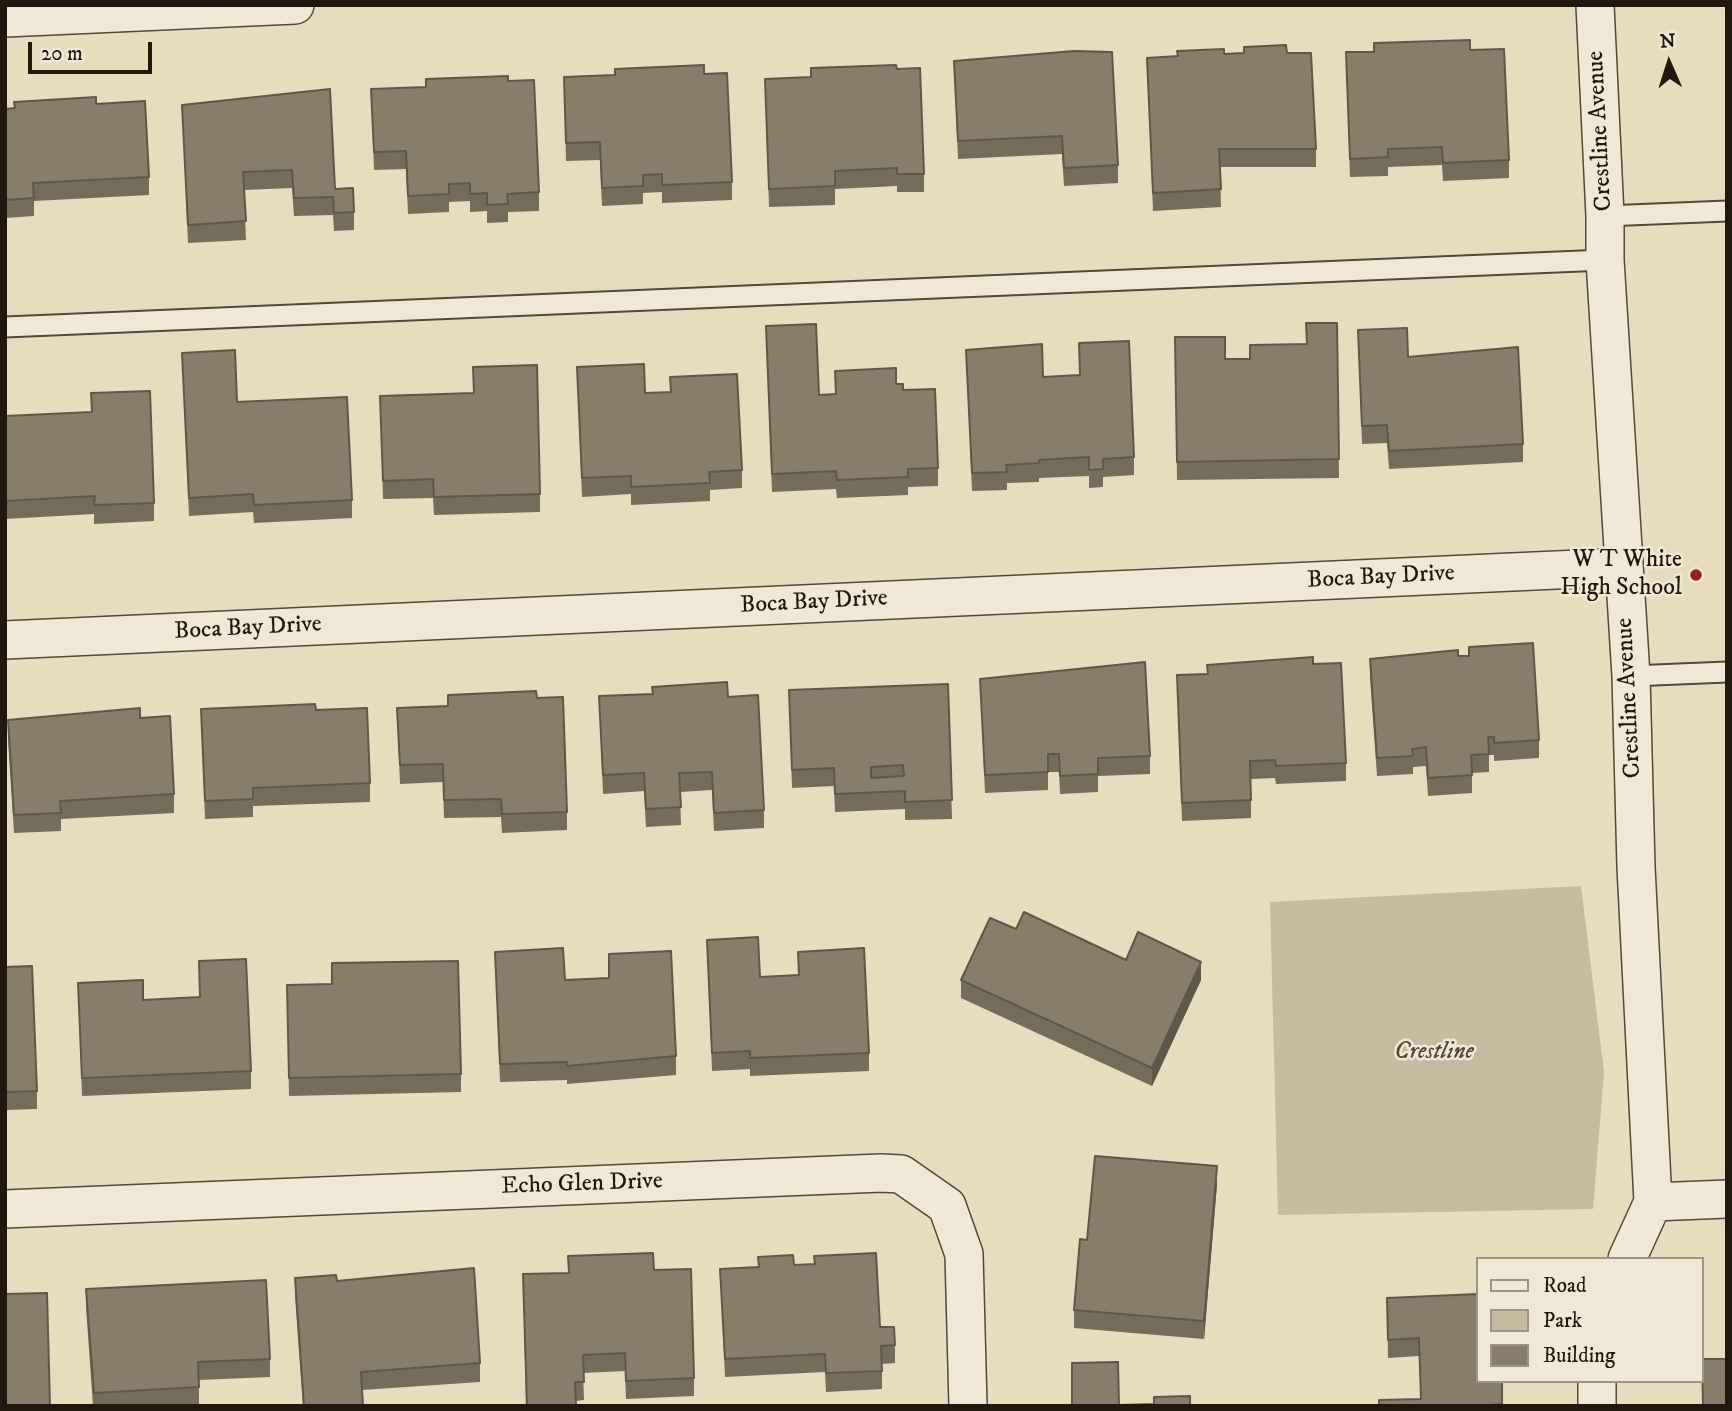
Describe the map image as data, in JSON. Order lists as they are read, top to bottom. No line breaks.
{"streets":{"street":["Crestline Avenue","Boca Bay Drive","Echo Glen Drive"]},"crossings":[["Crestline Avenue","Boca Bay Drive"]],"parks":["Crestline"],"places":["W T White High School"],"legend":["Road","Park","Building"],"scale_bar":"20 m","north":"top"}
